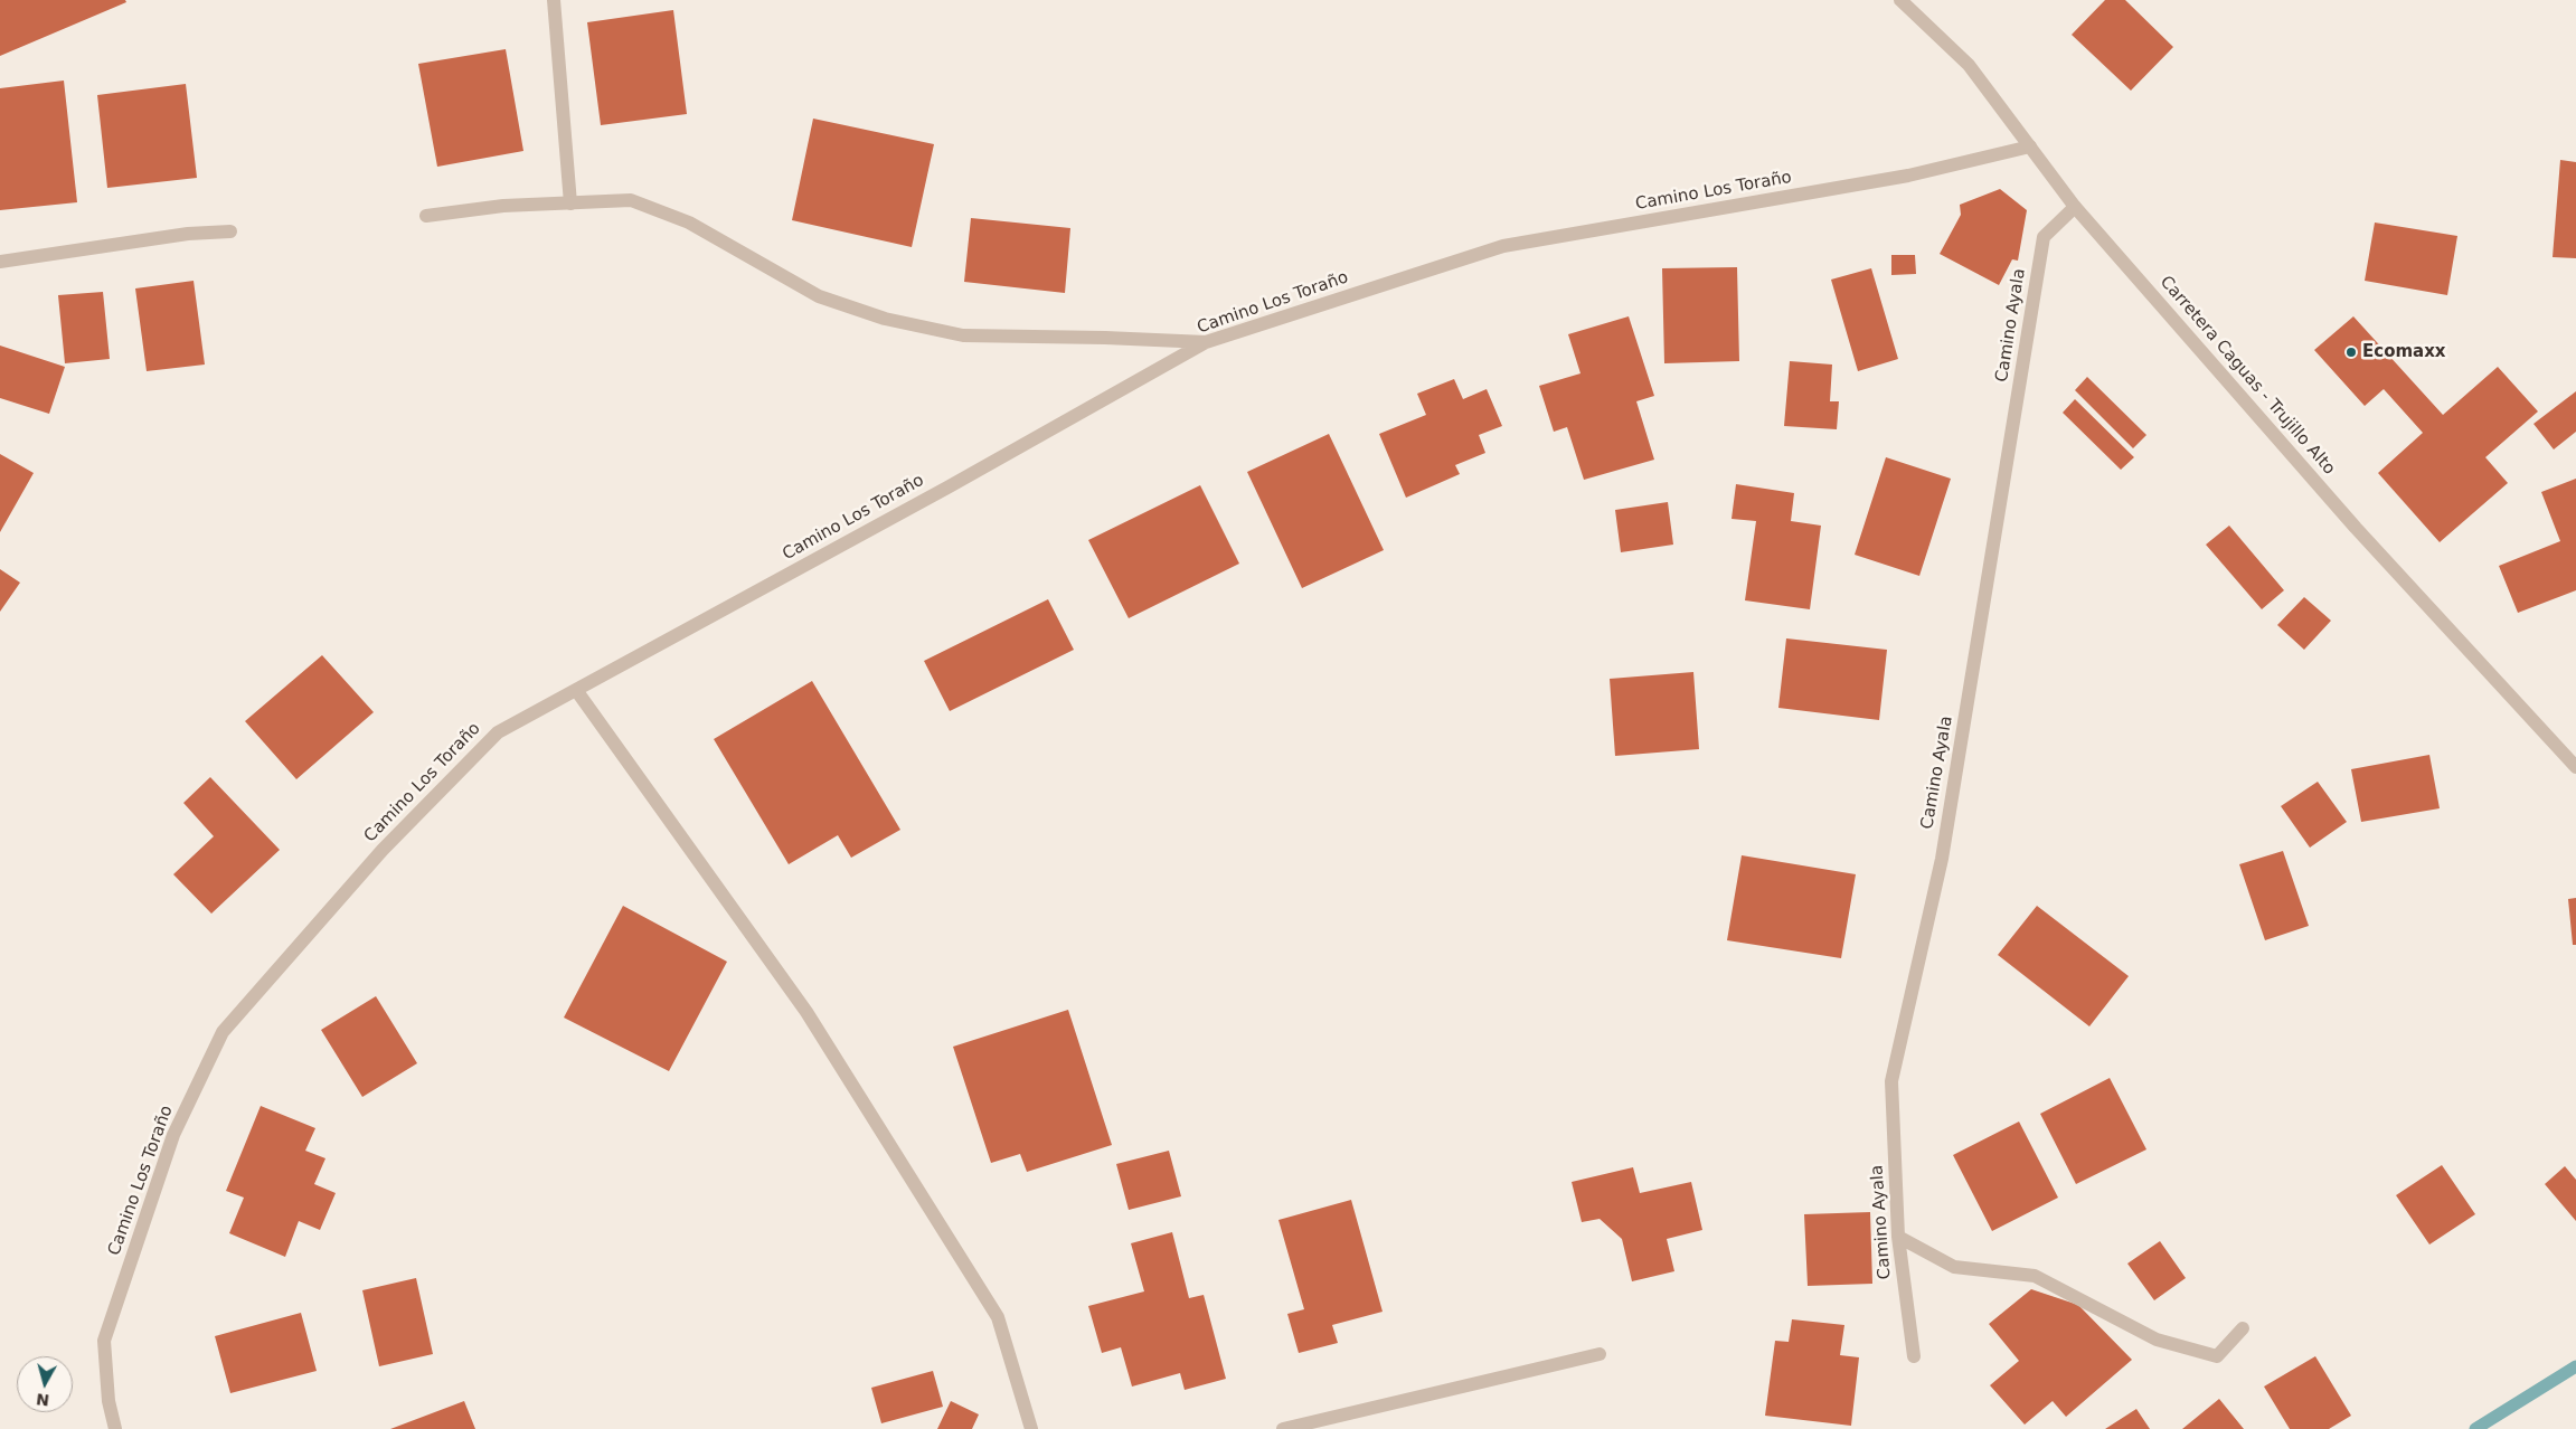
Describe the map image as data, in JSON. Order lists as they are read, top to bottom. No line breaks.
{"streets":{"street":["Camino Los Toraño","Camino Ayala","Carretera Caguas - Trujillo Alto"]},"crossings":[["Camino Los Toraño","Carretera Caguas - Trujillo Alto"],["Camino Ayala","Carretera Caguas - Trujillo Alto"]],"places":["Ecomaxx"],"north":"bottom"}
